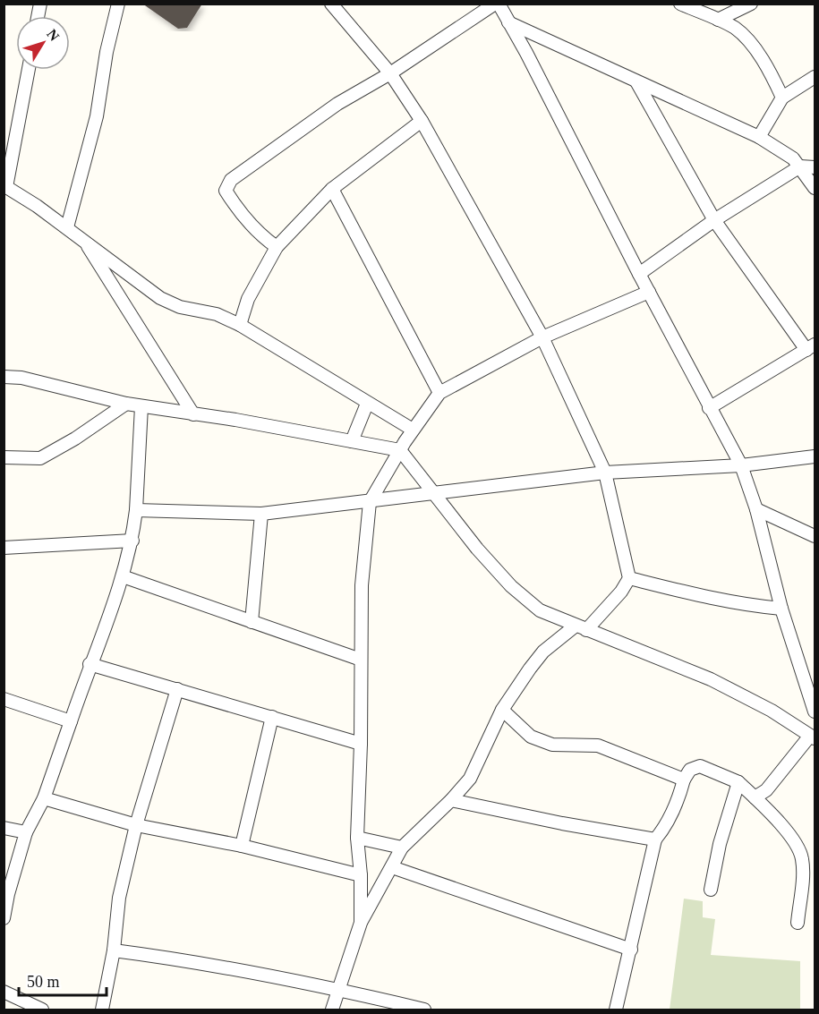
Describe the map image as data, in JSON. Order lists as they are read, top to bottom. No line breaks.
{"scale_bar":"50 m","north":"top right"}
